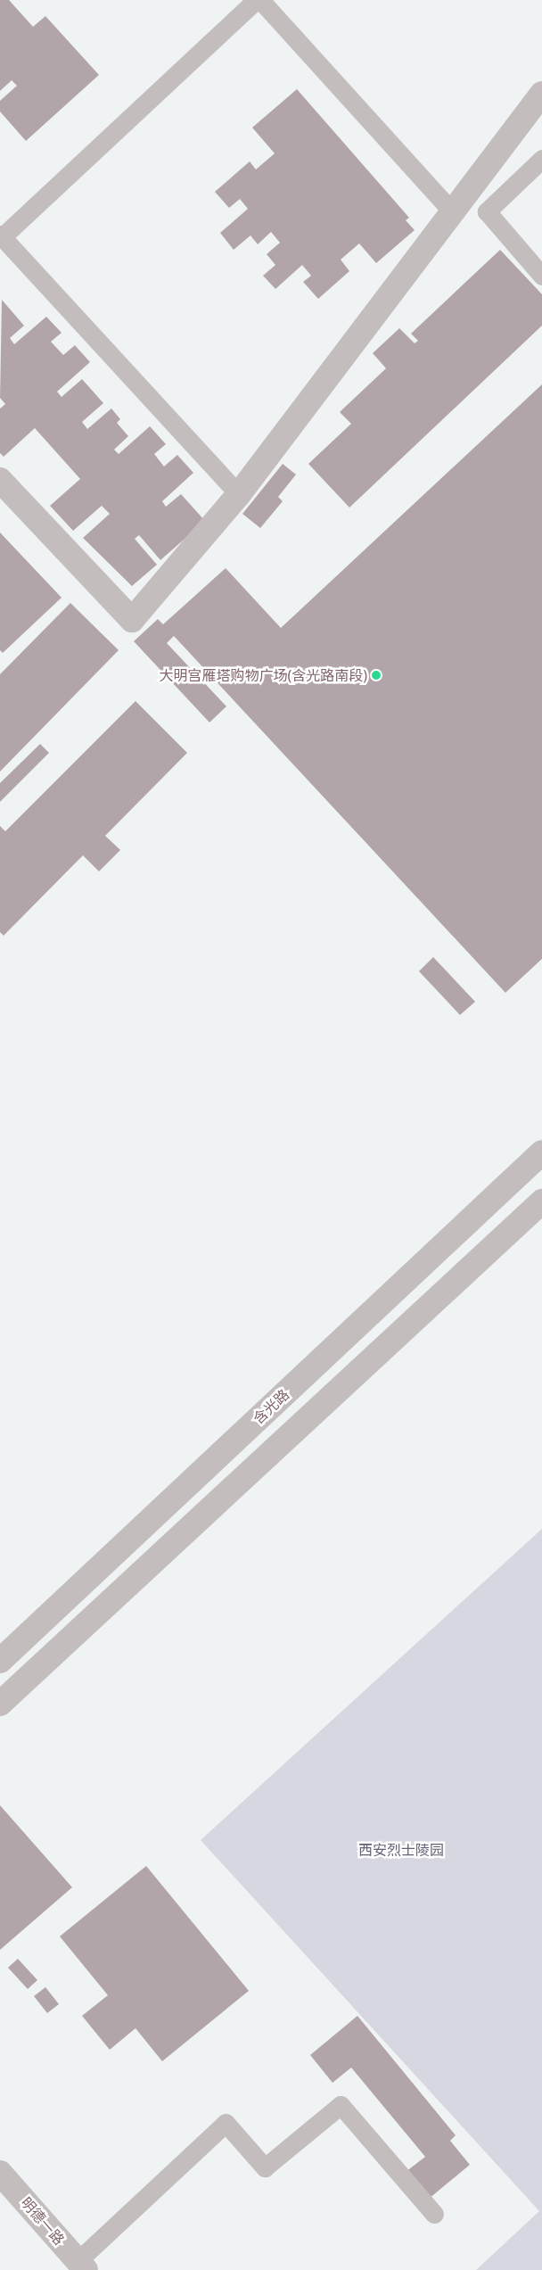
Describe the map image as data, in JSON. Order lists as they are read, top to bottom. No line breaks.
{"streets":{"street":["含光路","明德一路"]},"parks":["西安烈士陵园"],"places":["大明宫雁塔购物广场(含光路南段)"]}
